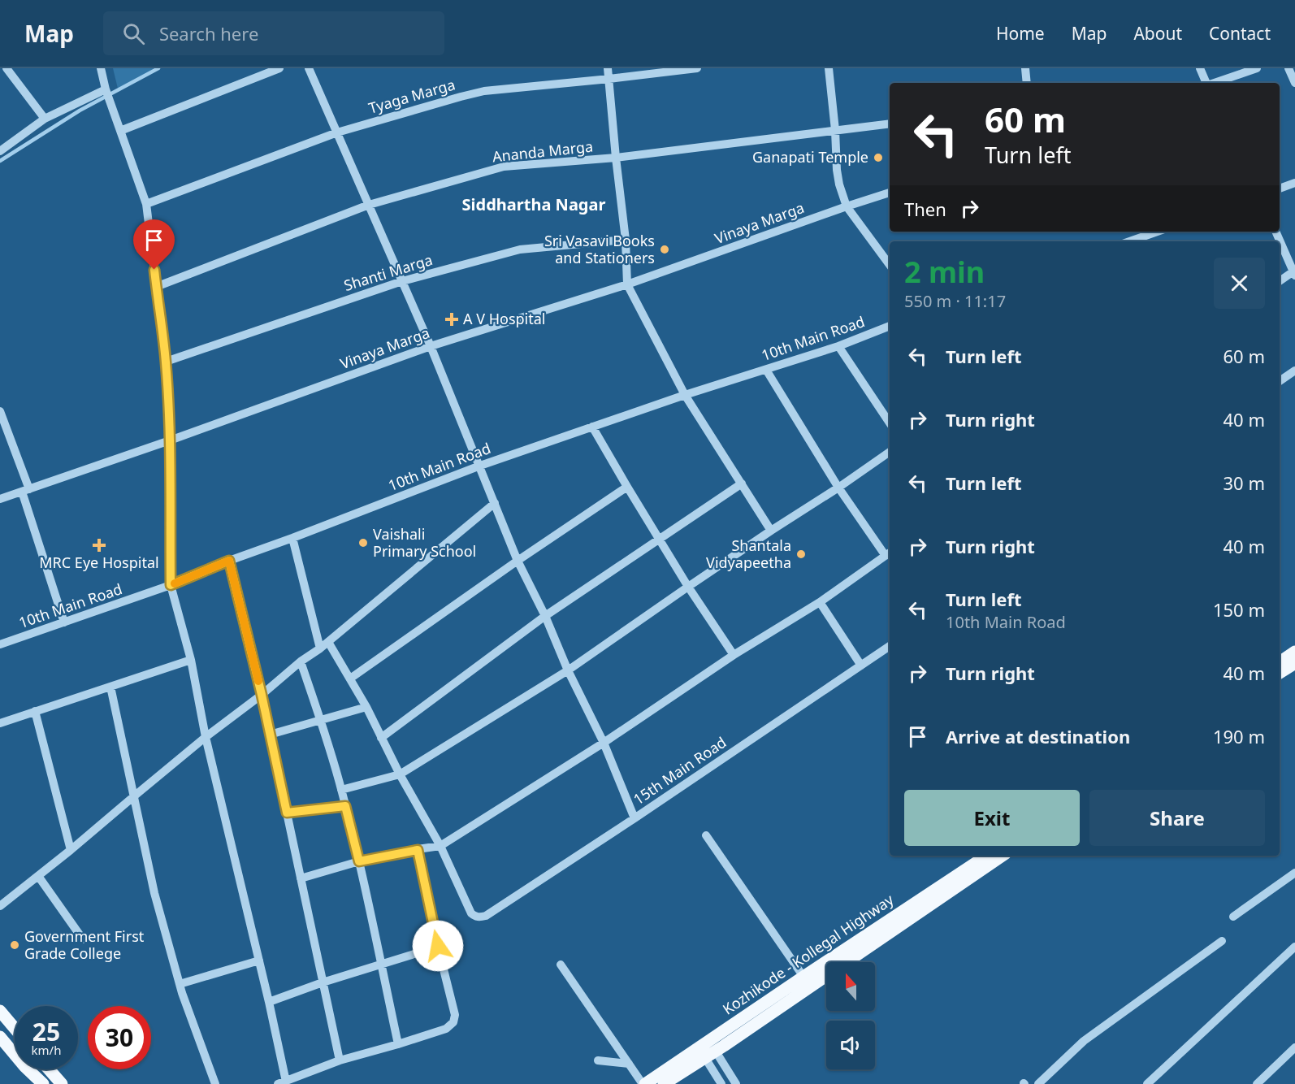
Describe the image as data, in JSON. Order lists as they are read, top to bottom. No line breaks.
{"streets":{"main road":["Kozhikode - Kollegal Highway"],"street":["Tyaga Marga","Ananda Marga","Vinaya Marga","Shanti Marga","10th Main Road","15th Main Road"]},"districts":["Siddhartha Nagar"],"places":{"other":["Ganapati Temple","Sri Vasavi Books and Stationers","Vaishali Primary School","Shantala Vidyapeetha","Government First Grade College"],"health":["A V Hospital","MRC Eye Hospital"]},"north":"top","page":{"header":"Map","search":"Search here","nav":["Home","Map","About","Contact"],"turn":["60 m","Turn left"],"then":"Then","heading":["2 min","550 m · 11:17"],"list":[{"name":"Turn left","value":"60 m"},{"name":"Turn right","value":"40 m"},{"name":"Turn left","value":"30 m"},{"name":"Turn right","value":"40 m"},{"name":"Turn left","note":"10th Main Road","value":"150 m"},{"name":"Turn right","value":"40 m"},{"name":"Arrive at destination","value":"190 m"}],"buttons":["Exit","Share"],"speed":"25 km/h","limit":"30"}}
